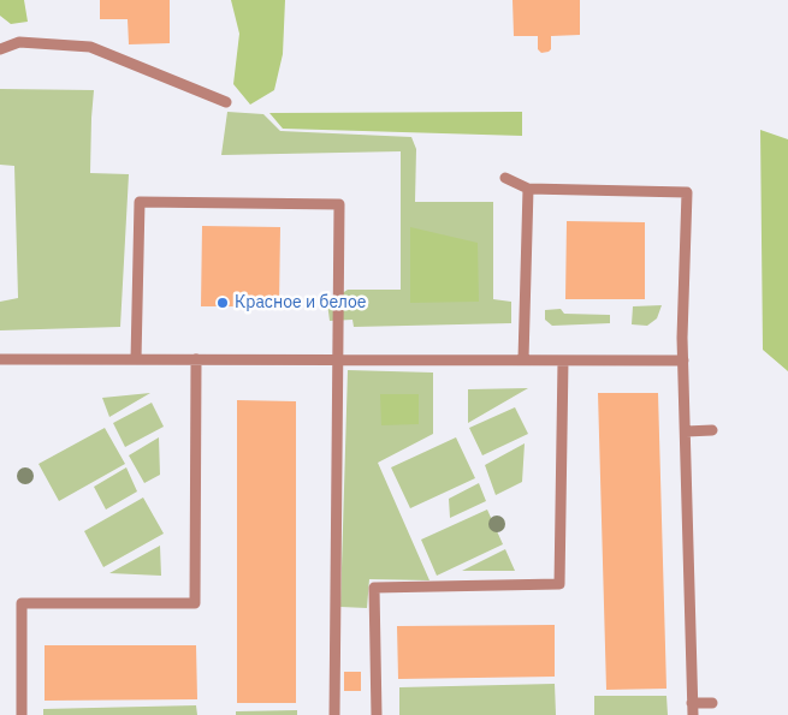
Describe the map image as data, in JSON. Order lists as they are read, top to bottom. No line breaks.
{"places":["Красное и белое"]}
